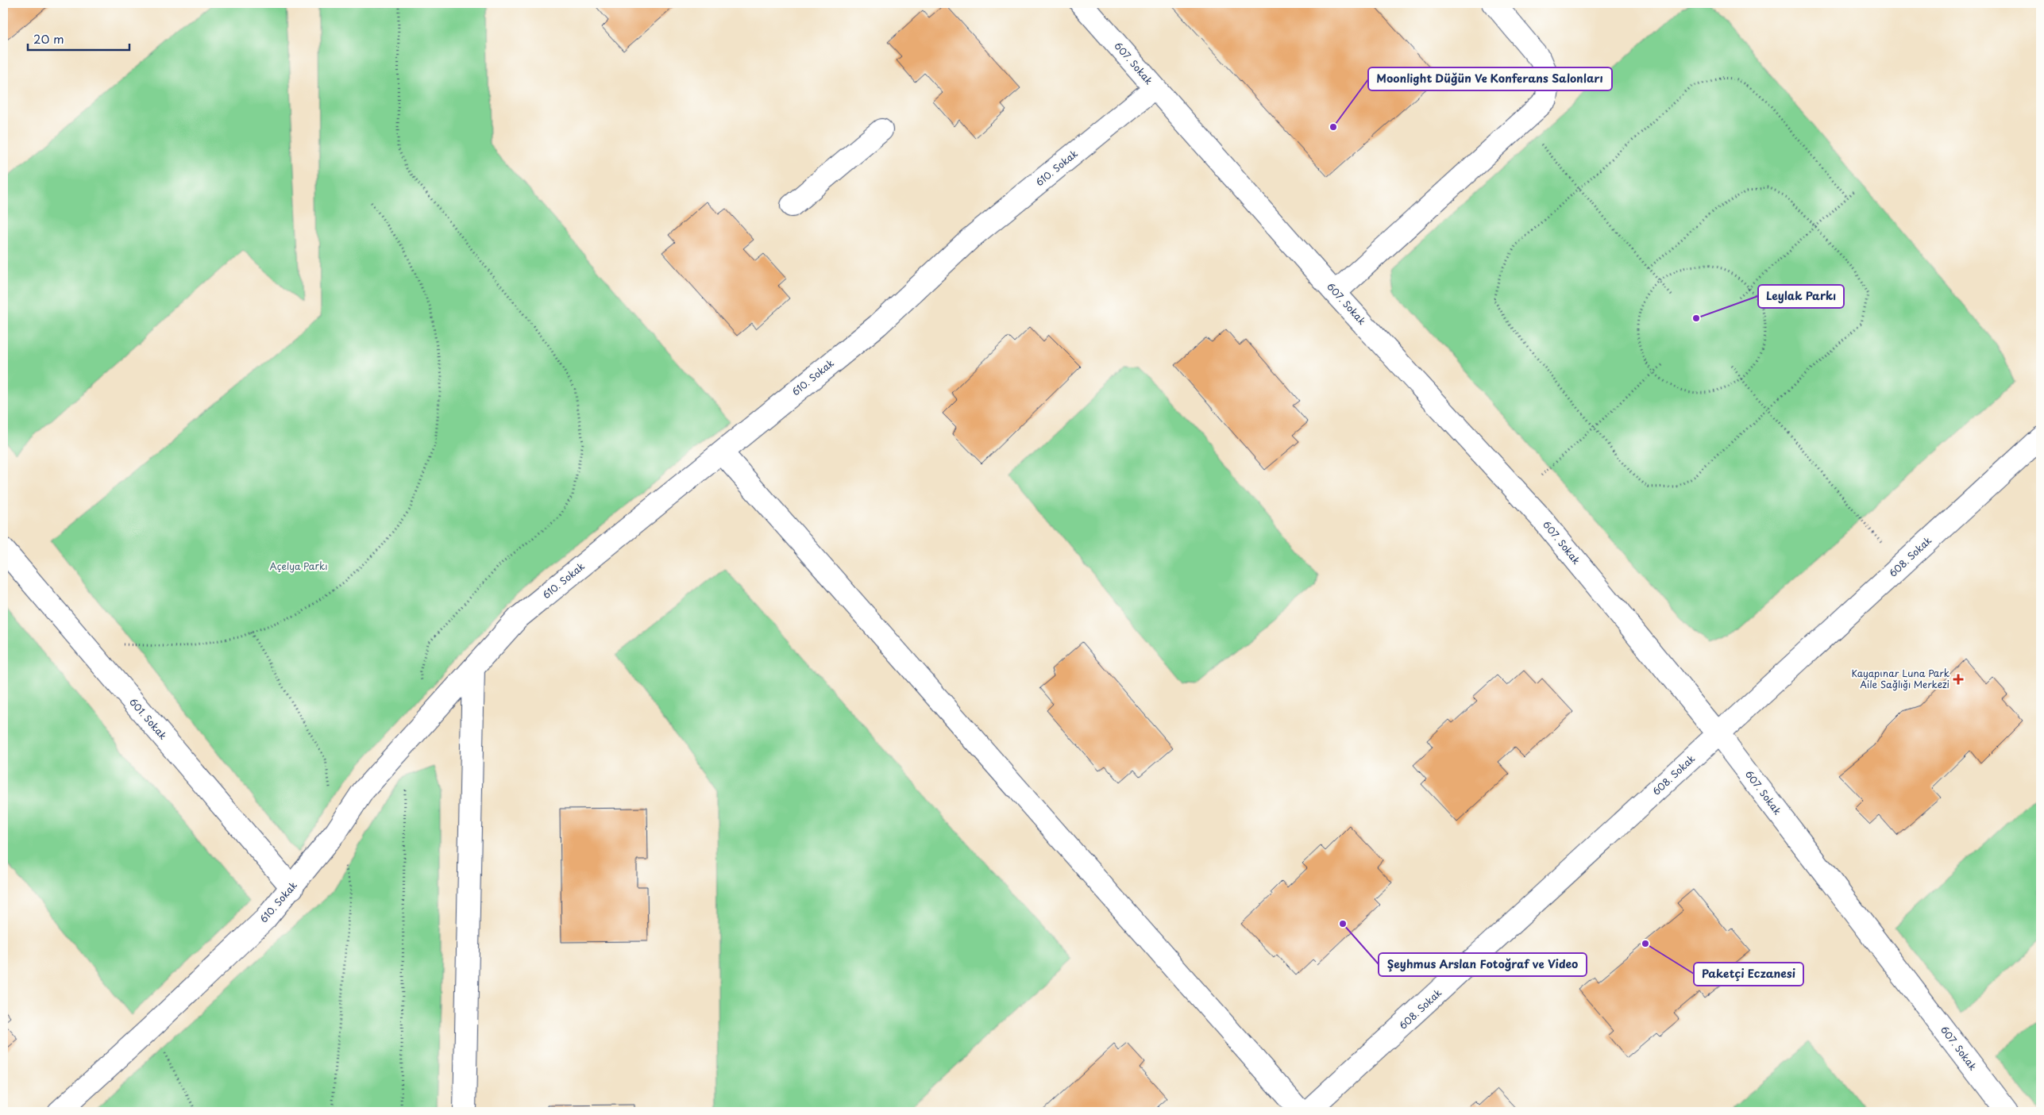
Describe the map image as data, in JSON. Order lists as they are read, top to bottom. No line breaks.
{"streets":{"street":["607. Sokak","610. Sokak","608. Sokak","601. Sokak"]},"crossings":[["607. Sokak","610. Sokak"],["607. Sokak","608. Sokak"],["610. Sokak","601. Sokak"]],"parks":["Açelya Parkı"],"places":{"other":["Moonlight Düğün Ve Konferans Salonları","Leylak Parkı","Şeyhmus Arslan Fotoğraf ve Video","Paketçi Eczanesi"],"health":["Kayapınar Luna Park Aile Sağlığı Merkezi"]},"scale_bar":"20 m"}
